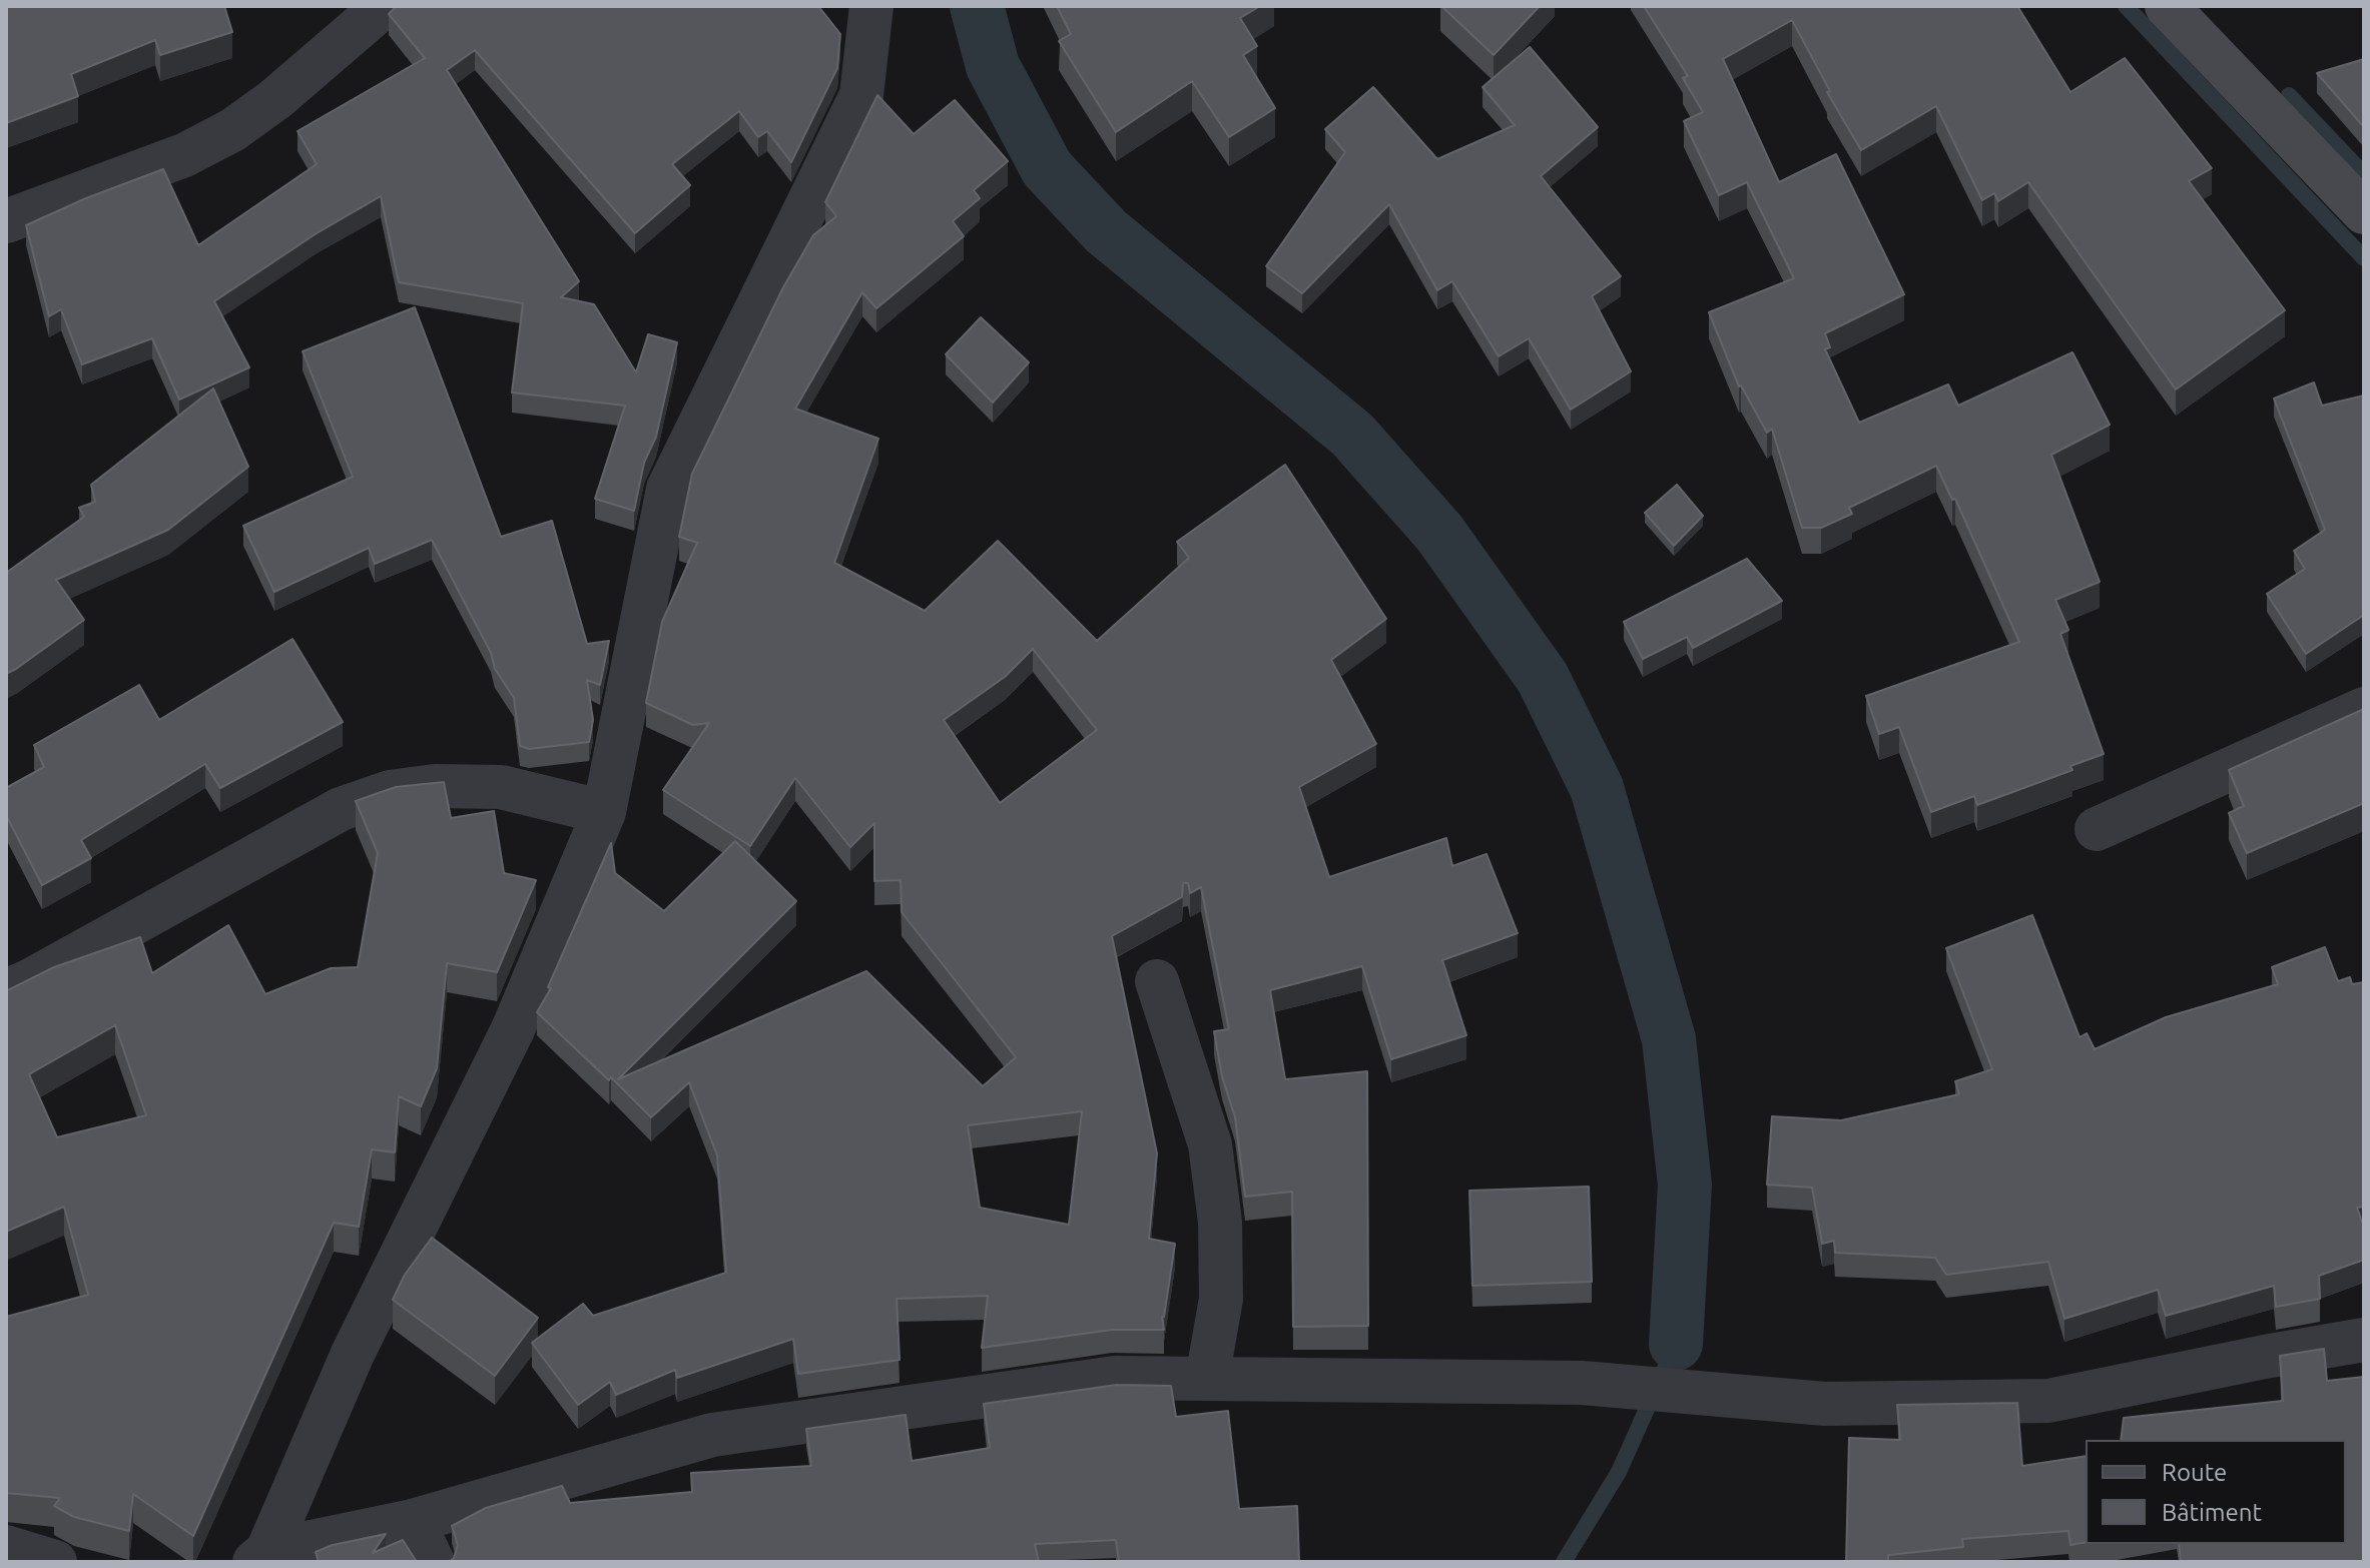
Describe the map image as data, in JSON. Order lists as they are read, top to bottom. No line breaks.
{"legend":["Route","Bâtiment"]}
